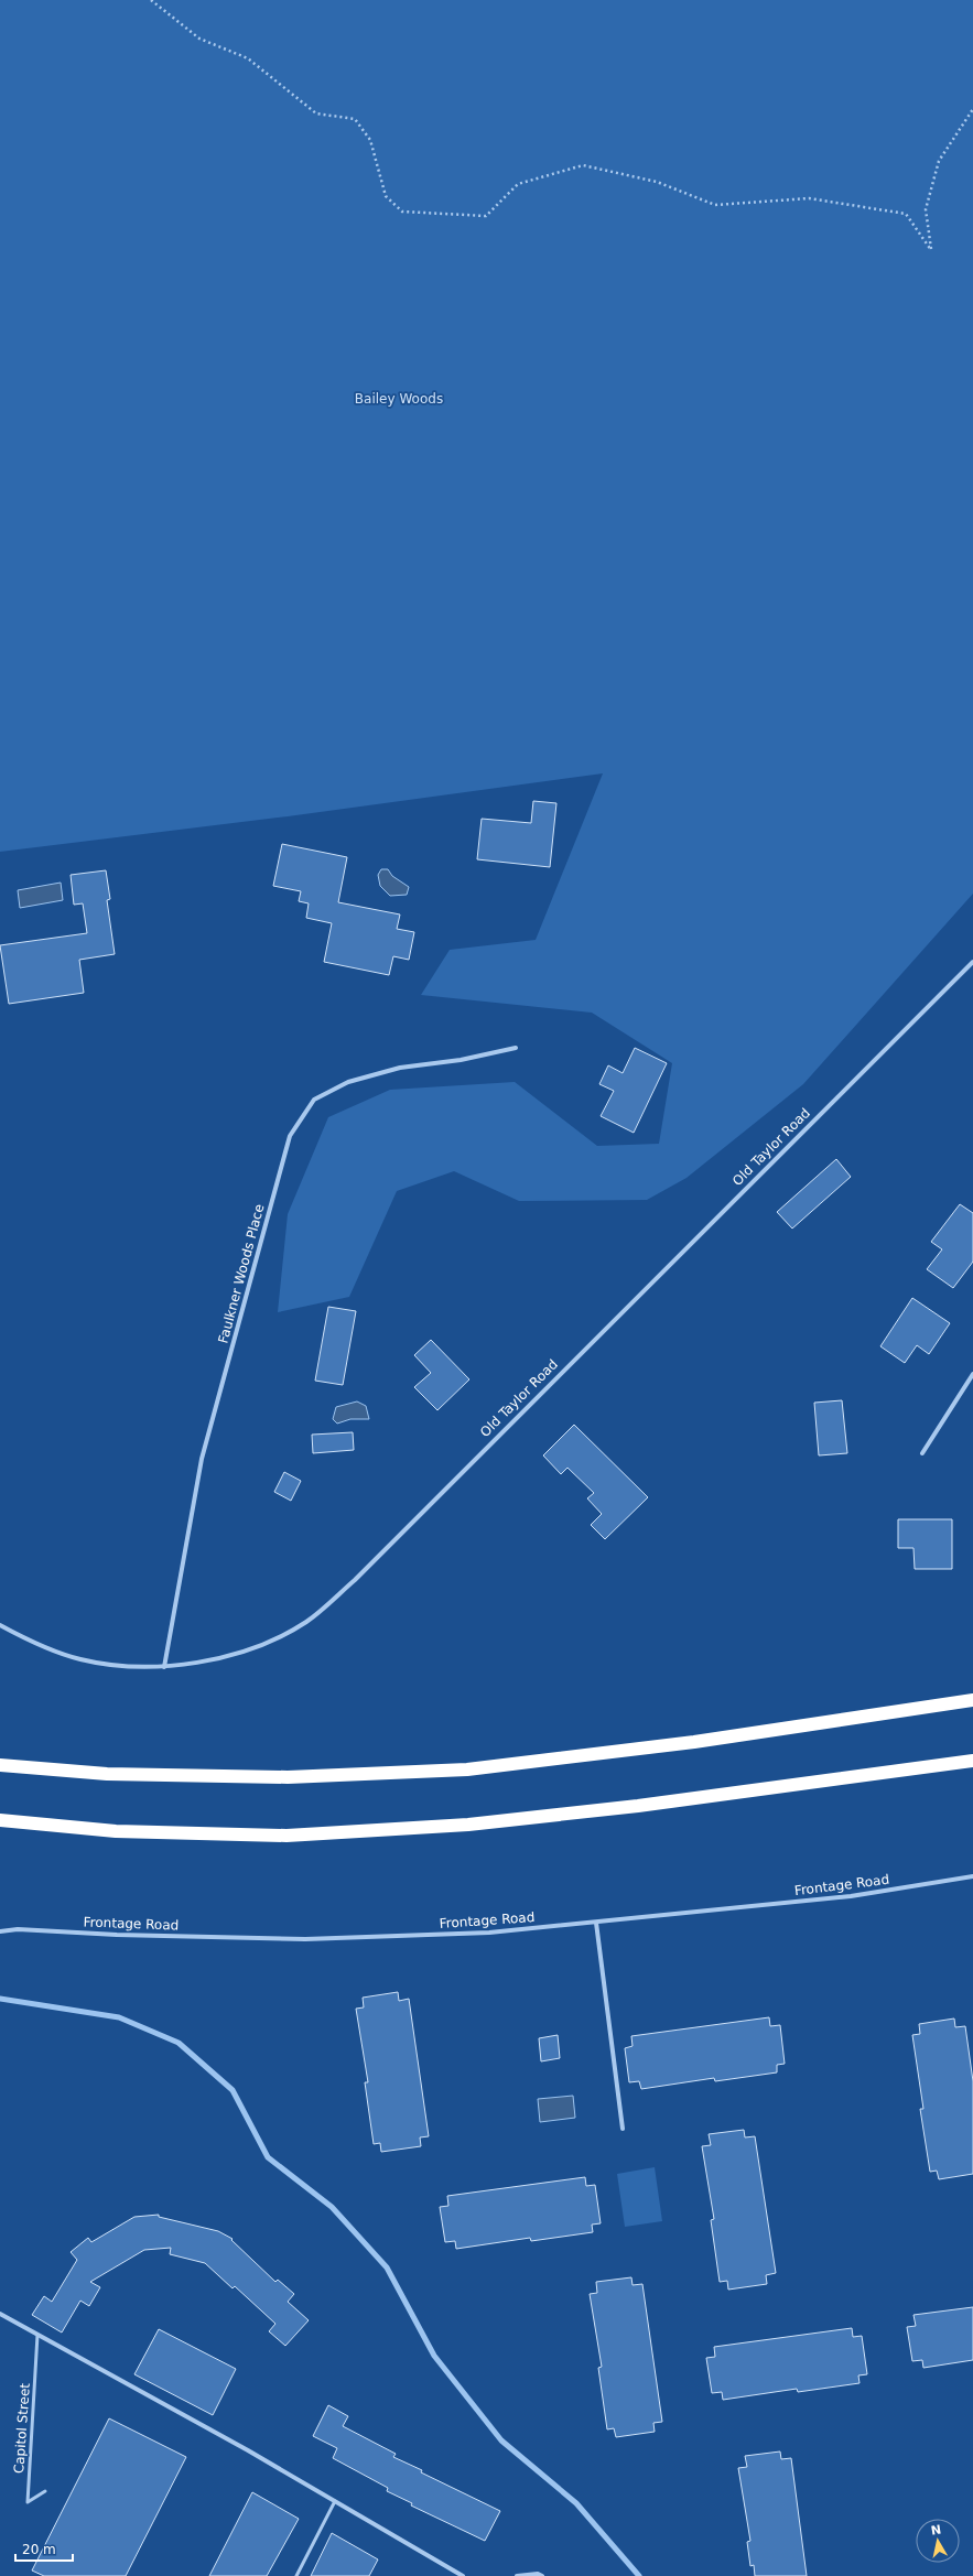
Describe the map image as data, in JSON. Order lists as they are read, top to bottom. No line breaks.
{"streets":{"street":["Old Taylor Road","Faulkner Woods Place","Frontage Road"],"lane":["Capitol Street"]},"crossings":[["Old Taylor Road","Faulkner Woods Place"]],"parks":["Bailey Woods"],"scale_bar":"20 m","north":"top"}
